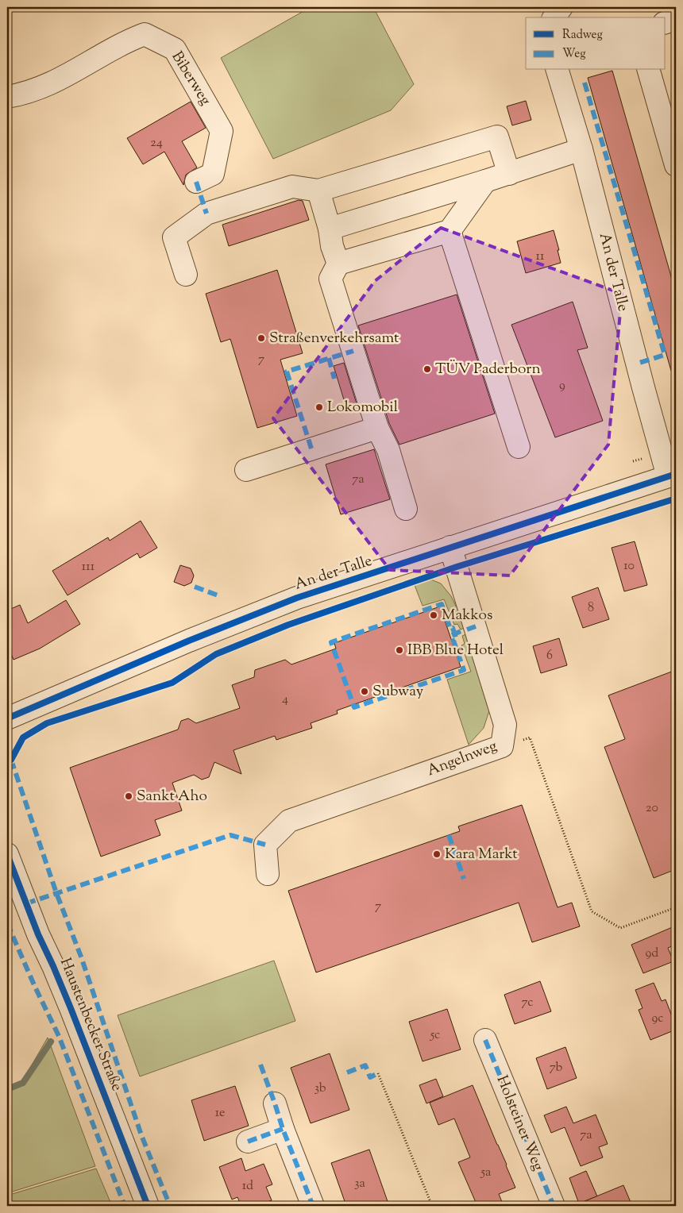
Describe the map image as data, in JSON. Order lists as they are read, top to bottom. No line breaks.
{"streets":{"street":["Biberweg","An der Talle","Angelnweg","Haustenbecker Straße","Holsteiner Weg"]},"crossings":[["An der Talle","Angelnweg"]],"places":["Straßenverkehrsamt","TÜV Paderborn","Lokomobil","Makkos","IBB Blue Hotel","Subway","Sankt Aho","Kara Markt"],"house_numbers":["24","11","7","9","7a","10","111","8","6","4","20","7","9d","7c","9c","5c","7b","3b","1e","7a","5a","3a","1d"],"legend":["Radweg","Weg"]}
